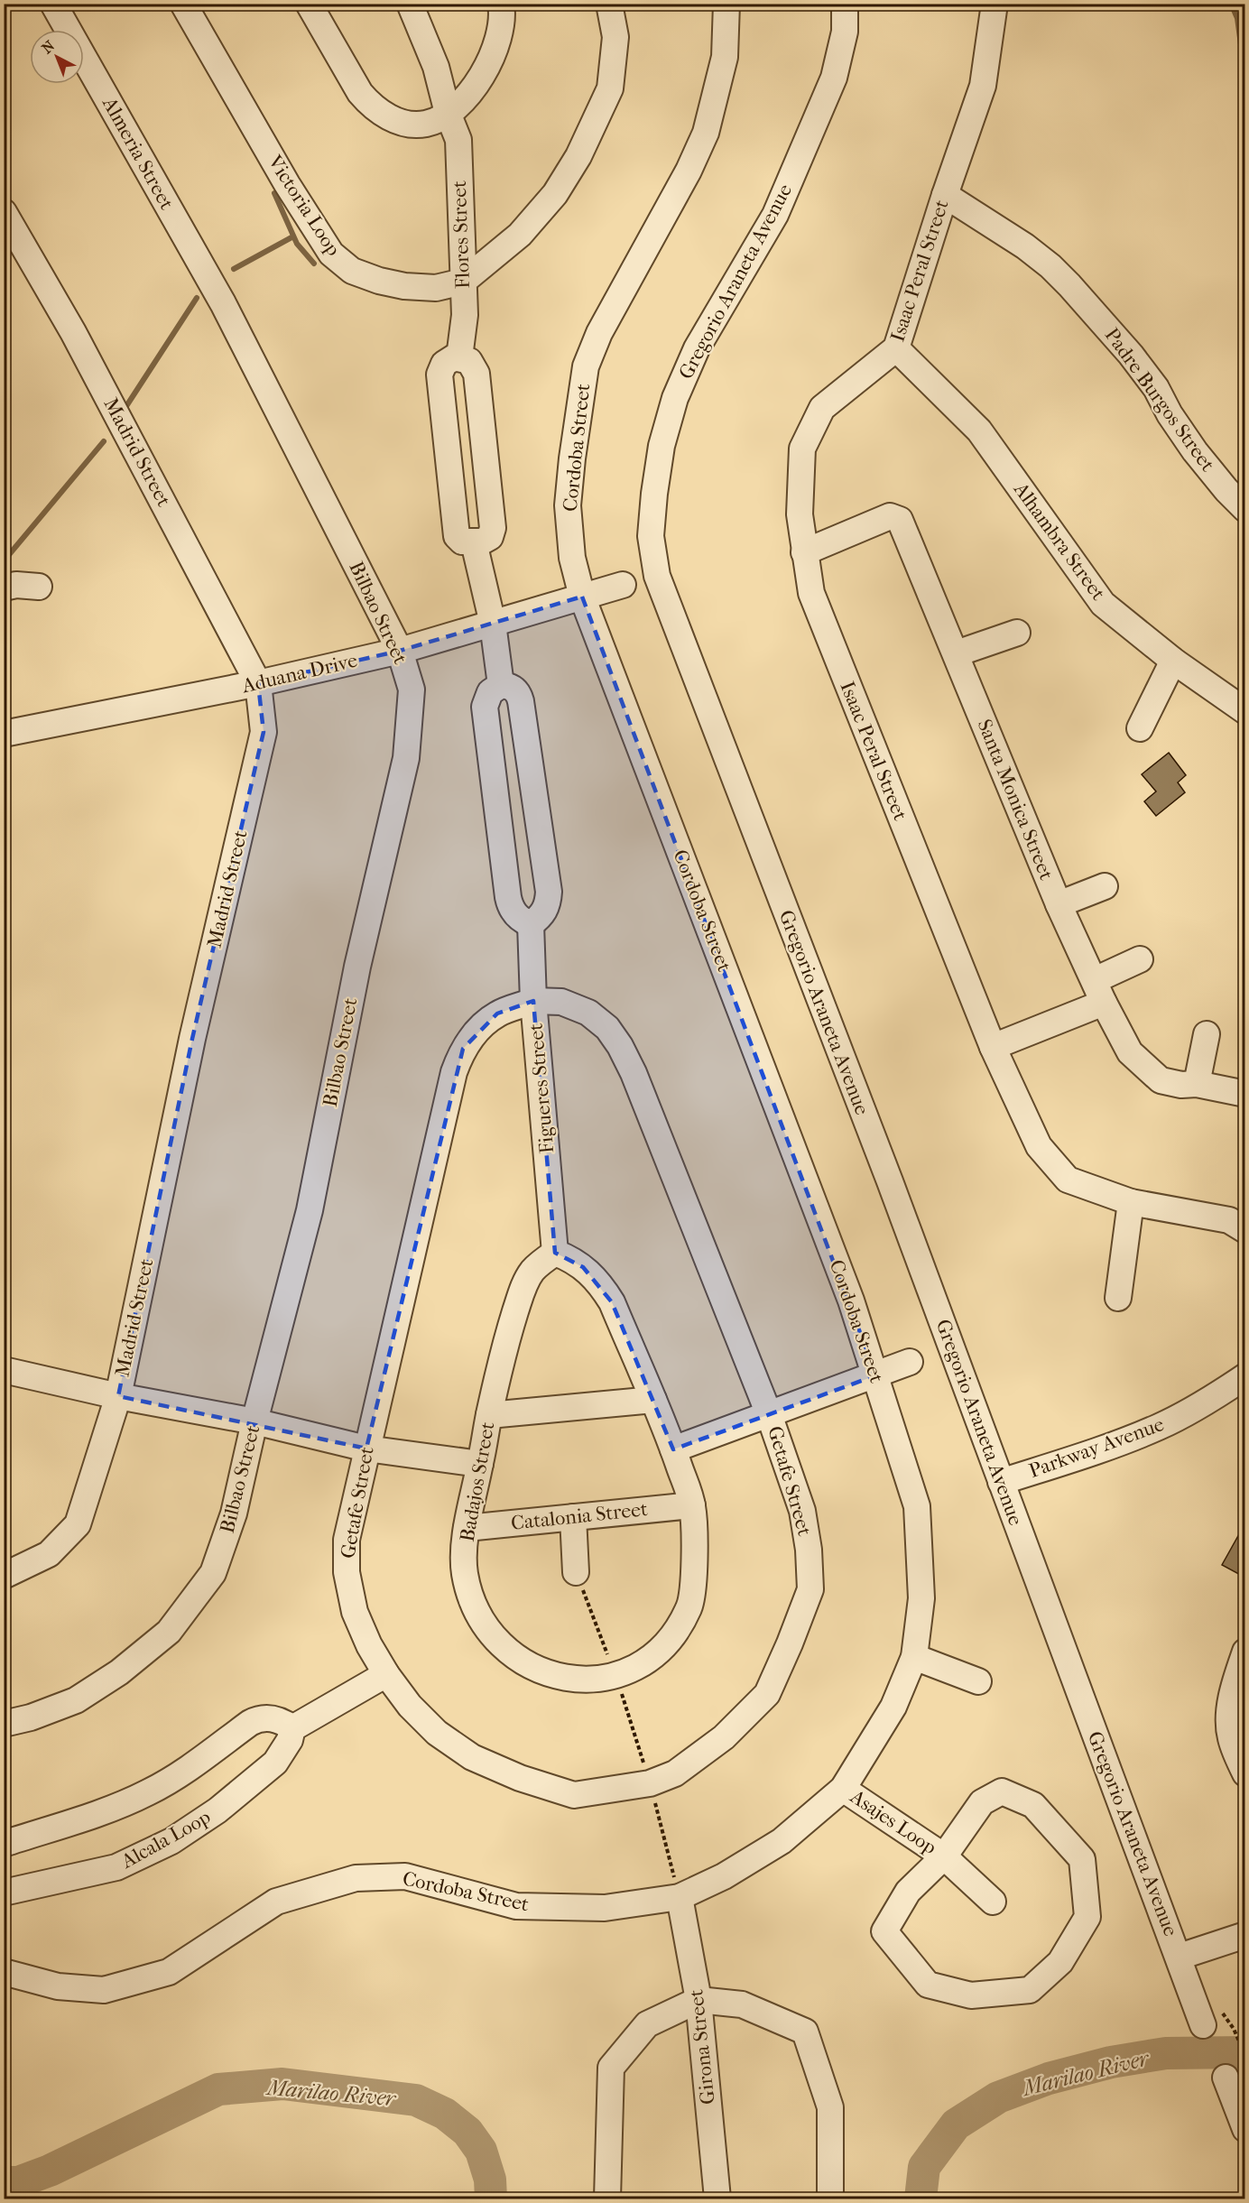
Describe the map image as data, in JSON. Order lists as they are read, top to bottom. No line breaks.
{"streets":{"street":["Almeria Street","Victoria Loop","Flores Street","Isaac Peral Street","Gregorio Araneta Avenue","Padre Burgos Street","Cordoba Street","Madrid Street","Alhambra Street","Bilbao Street","Aduana Drive","Santa Monica Street","Figueres Street","Parkway Avenue","Getafe Street","Badajos Street","Catalonia Street","Asajes Loop","Alcala Loop","Girona Street"]},"crossings":[["Almeria Street","Bilbao Street"],["Victoria Loop","Flores Street"],["Isaac Peral Street","Padre Burgos Street"],["Isaac Peral Street","Alhambra Street"],["Isaac Peral Street","Santa Monica Street"],["Gregorio Araneta Avenue","Parkway Avenue"],["Cordoba Street","Aduana Drive"],["Cordoba Street","Asajes Loop"],["Cordoba Street","Girona Street"],["Madrid Street","Aduana Drive"],["Bilbao Street","Aduana Drive"],["Figueres Street","Getafe Street"],["Figueres Street","Badajos Street"],["Badajos Street","Catalonia Street"]],"water":["Marilao River"],"north":"top left"}
